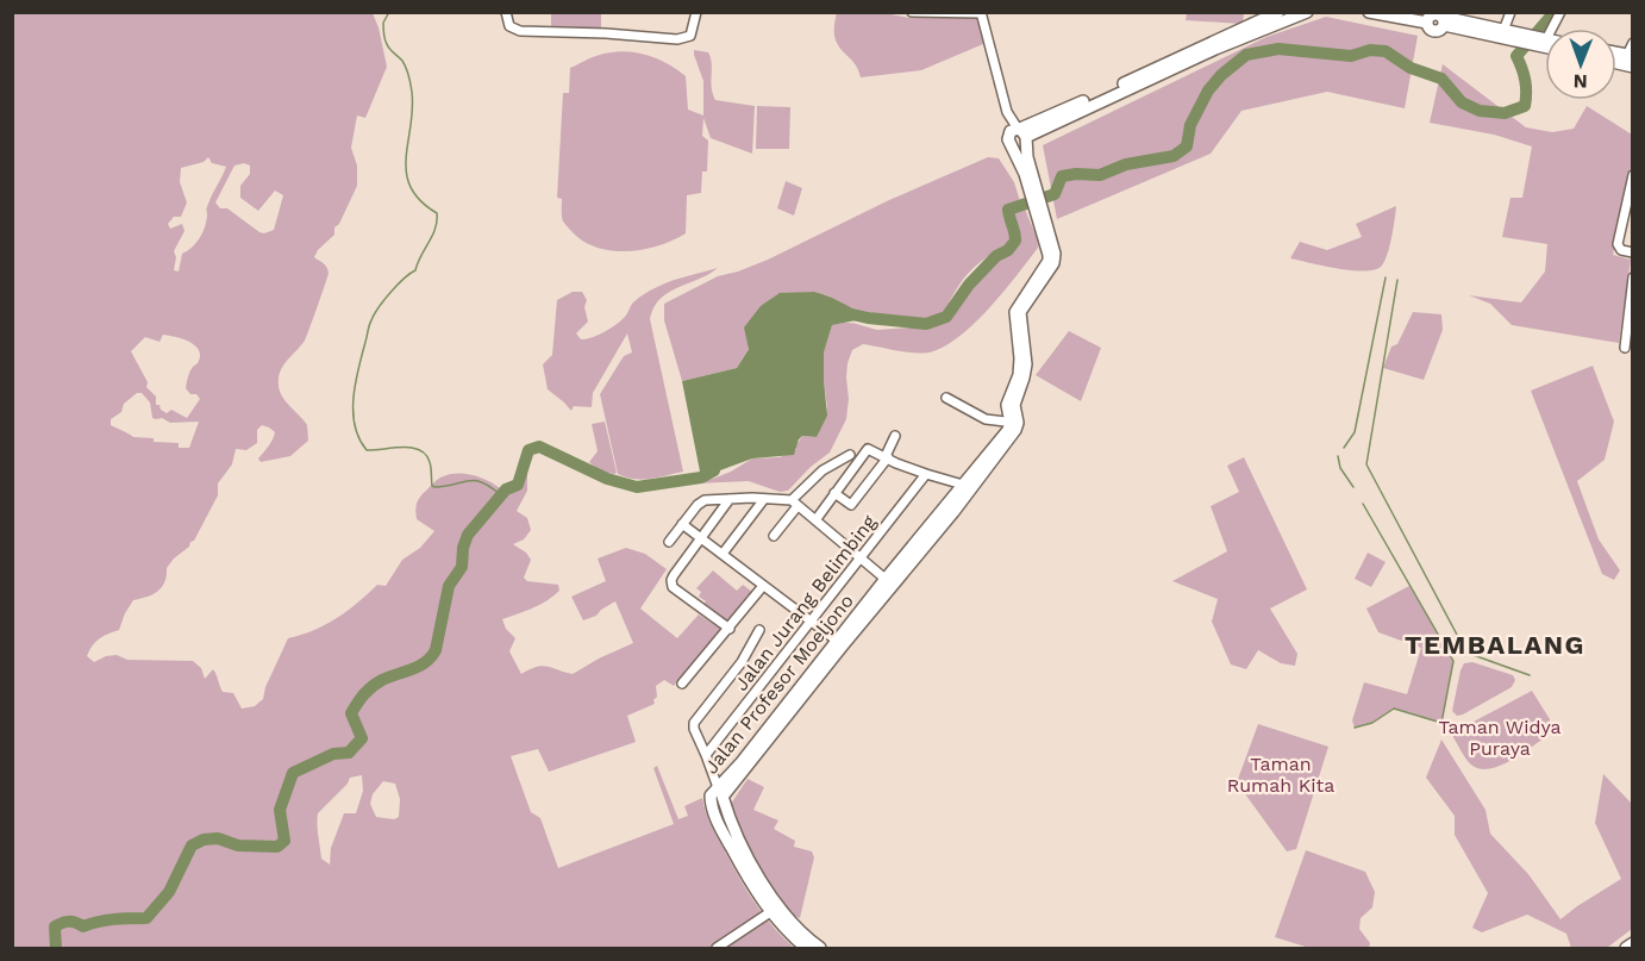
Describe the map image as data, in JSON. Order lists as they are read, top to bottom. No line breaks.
{"streets":{"street":["Jalan Jurang Belimbing","Jalan Profesor Moeljono"]},"districts":["TEMBALANG"],"parks":["Taman Widya Puraya","Taman Rumah Kita"],"north":"bottom"}
